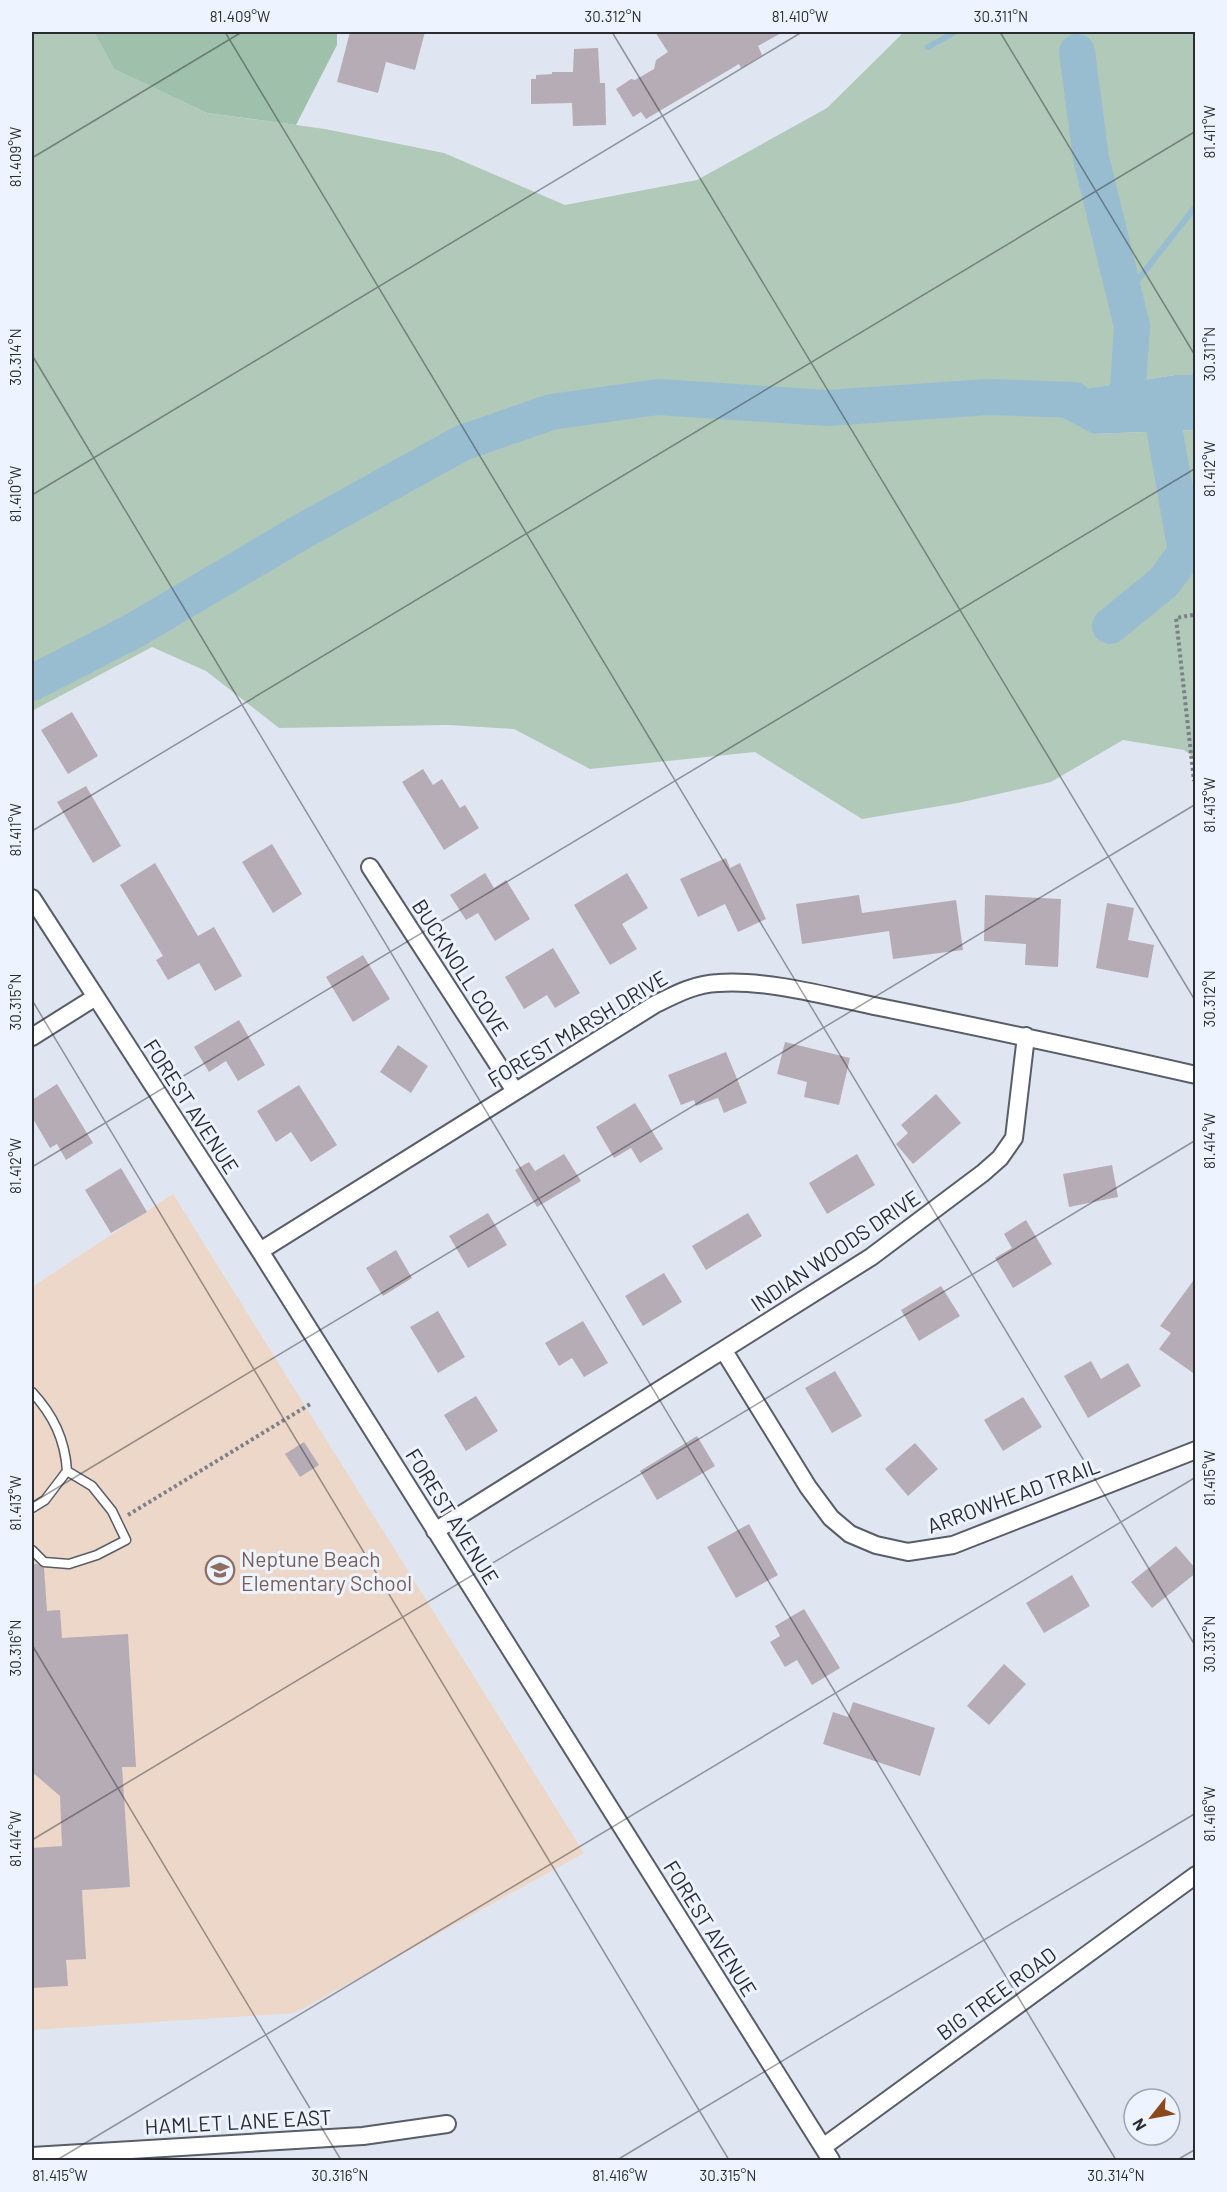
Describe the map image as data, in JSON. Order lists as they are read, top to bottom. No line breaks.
{"streets":{"street":["BUCKNOLL COVE","FOREST MARSH DRIVE","FOREST AVENUE","INDIAN WOODS DRIVE","ARROWHEAD TRAIL","BIG TREE ROAD","HAMLET LANE EAST"]},"crossings":[["BUCKNOLL COVE","FOREST MARSH DRIVE"],["FOREST MARSH DRIVE","FOREST AVENUE"],["FOREST MARSH DRIVE","INDIAN WOODS DRIVE"],["FOREST AVENUE","INDIAN WOODS DRIVE"],["FOREST AVENUE","BIG TREE ROAD"],["INDIAN WOODS DRIVE","ARROWHEAD TRAIL"]],"places":{"school or university":["Neptune Beach Elementary School"]},"north":"bottom left","coordinates":["81.409°W","30.312°N","81.410°W","30.311°N","81.411°W","30.314°N","81.412°W","81.413°W","30.315°N","81.414°W","81.415°W","30.313°N","30.316°N","81.416°W"]}
